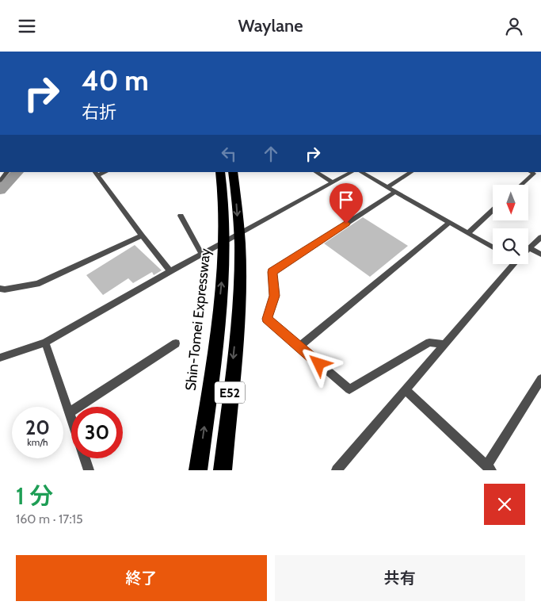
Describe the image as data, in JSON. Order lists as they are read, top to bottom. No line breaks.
{"streets":{"highway":["Shin-Tomei Expressway","E52"]},"north":"bottom","page":{"header":"Waylane","turn":["40 m","右折"],"speed":"20 km/h","limit":"30","heading":["1 分","160 m · 17:15"],"buttons":["終了","共有"]}}
